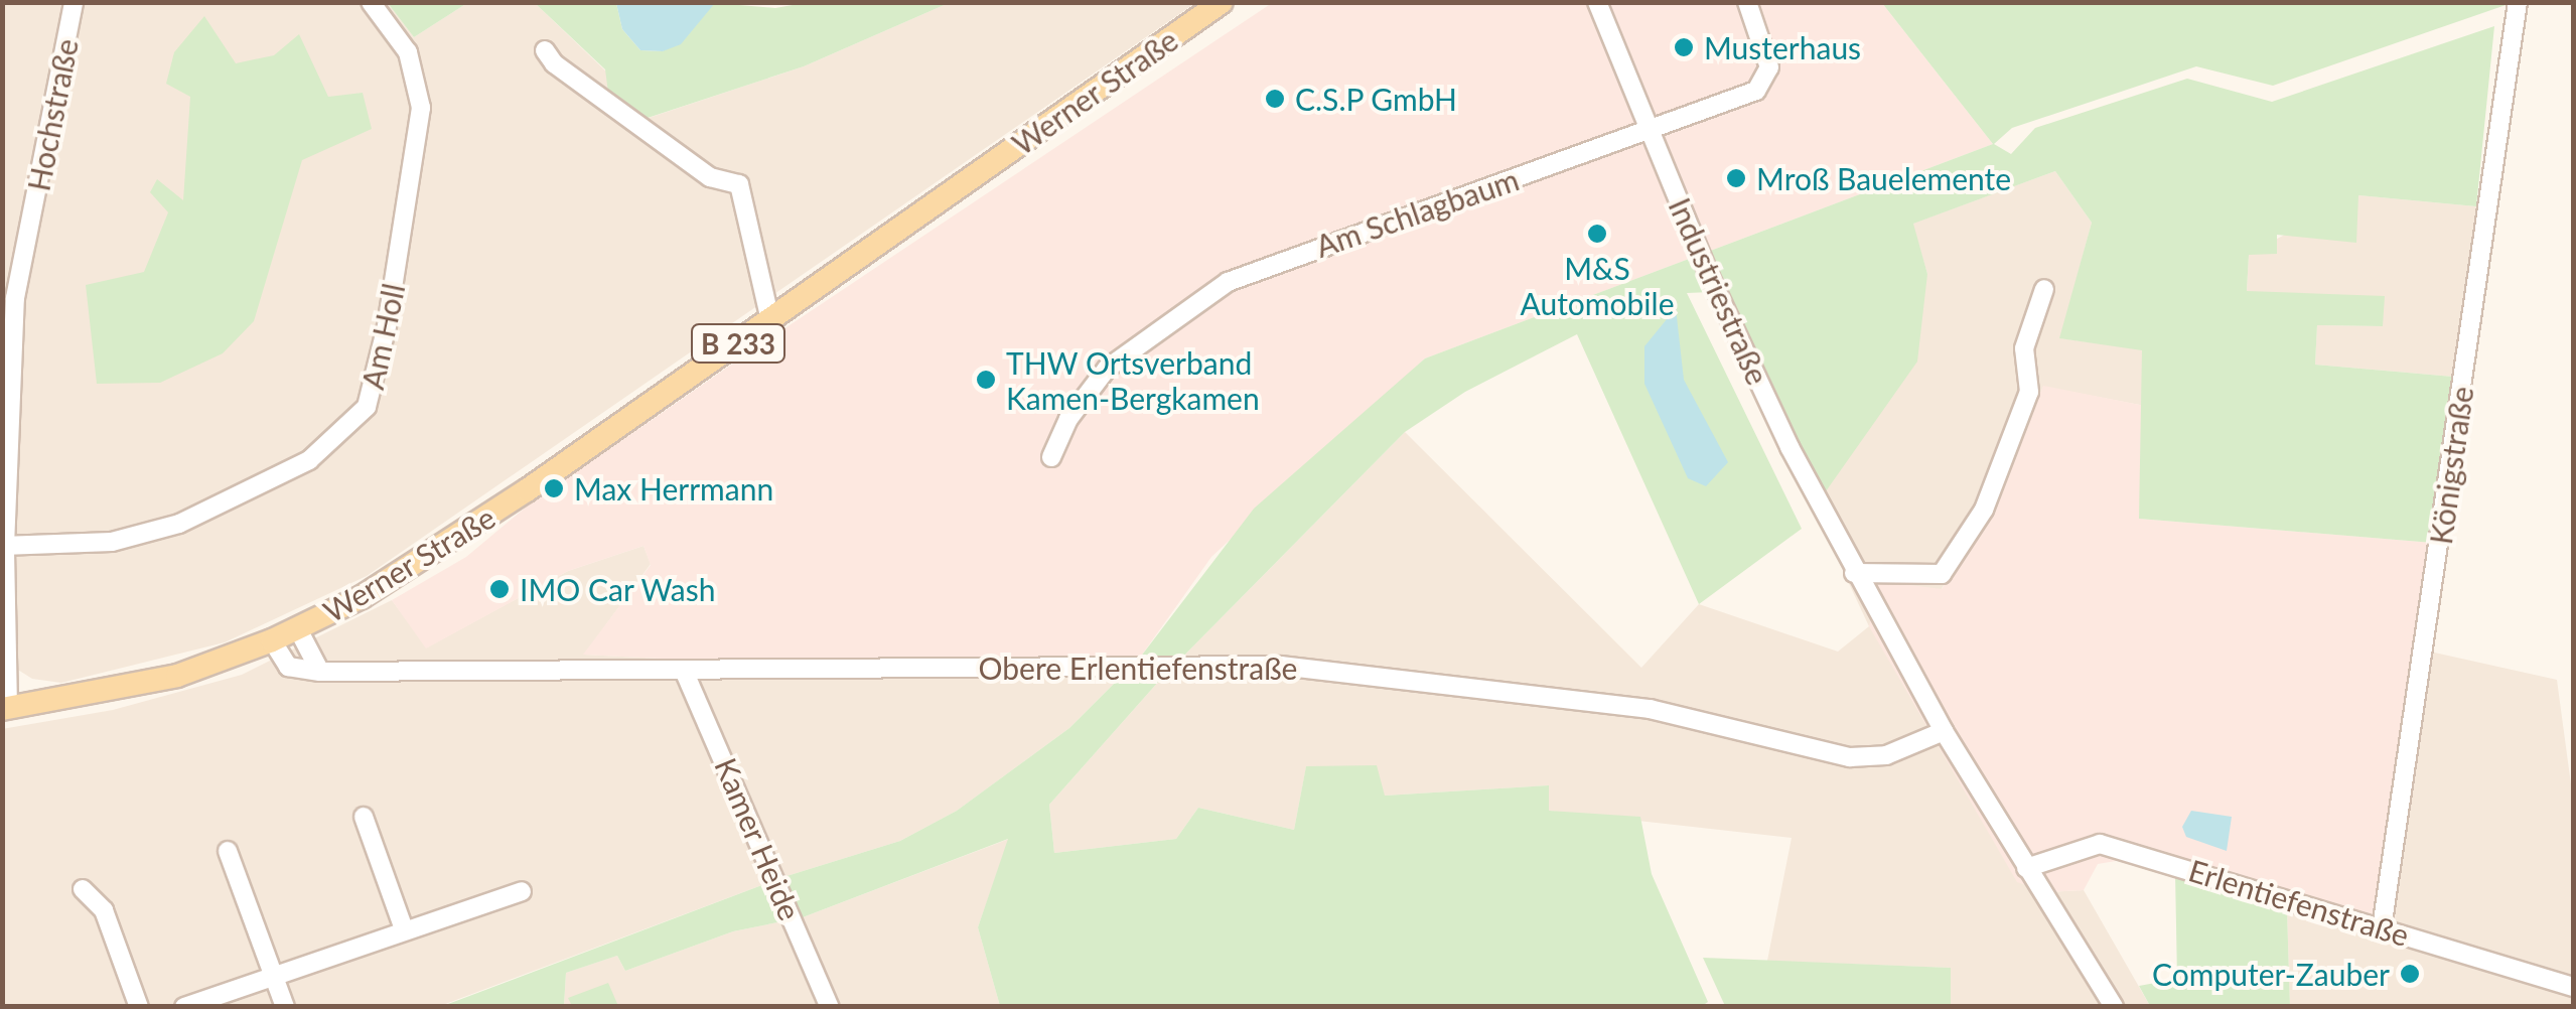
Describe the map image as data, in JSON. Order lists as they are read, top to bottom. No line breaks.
{"streets":{"main road":["Werner Straße","B 233"],"street":["Hochstraße","Am Schlagbaum","Industriestraße","Am Holl","Königstraße","Obere Erlentiefenstraße","Kamer Heide","Erlentiefenstraße"]},"crossings":[["Werner Straße","Hochstraße"],["Werner Straße","Obere Erlentiefenstraße"],["Hochstraße","Am Holl"],["Am Schlagbaum","Industriestraße"],["Industriestraße","Obere Erlentiefenstraße"],["Industriestraße","Erlentiefenstraße"],["Königstraße","Erlentiefenstraße"],["Obere Erlentiefenstraße","Kamer Heide"]],"places":["Musterhaus","C.S.P GmbH","Mroß Bauelemente","M&S Automobile","THW Ortsverband Kamen-Bergkamen","Max Herrmann","IMO Car Wash","Computer-Zauber"]}
